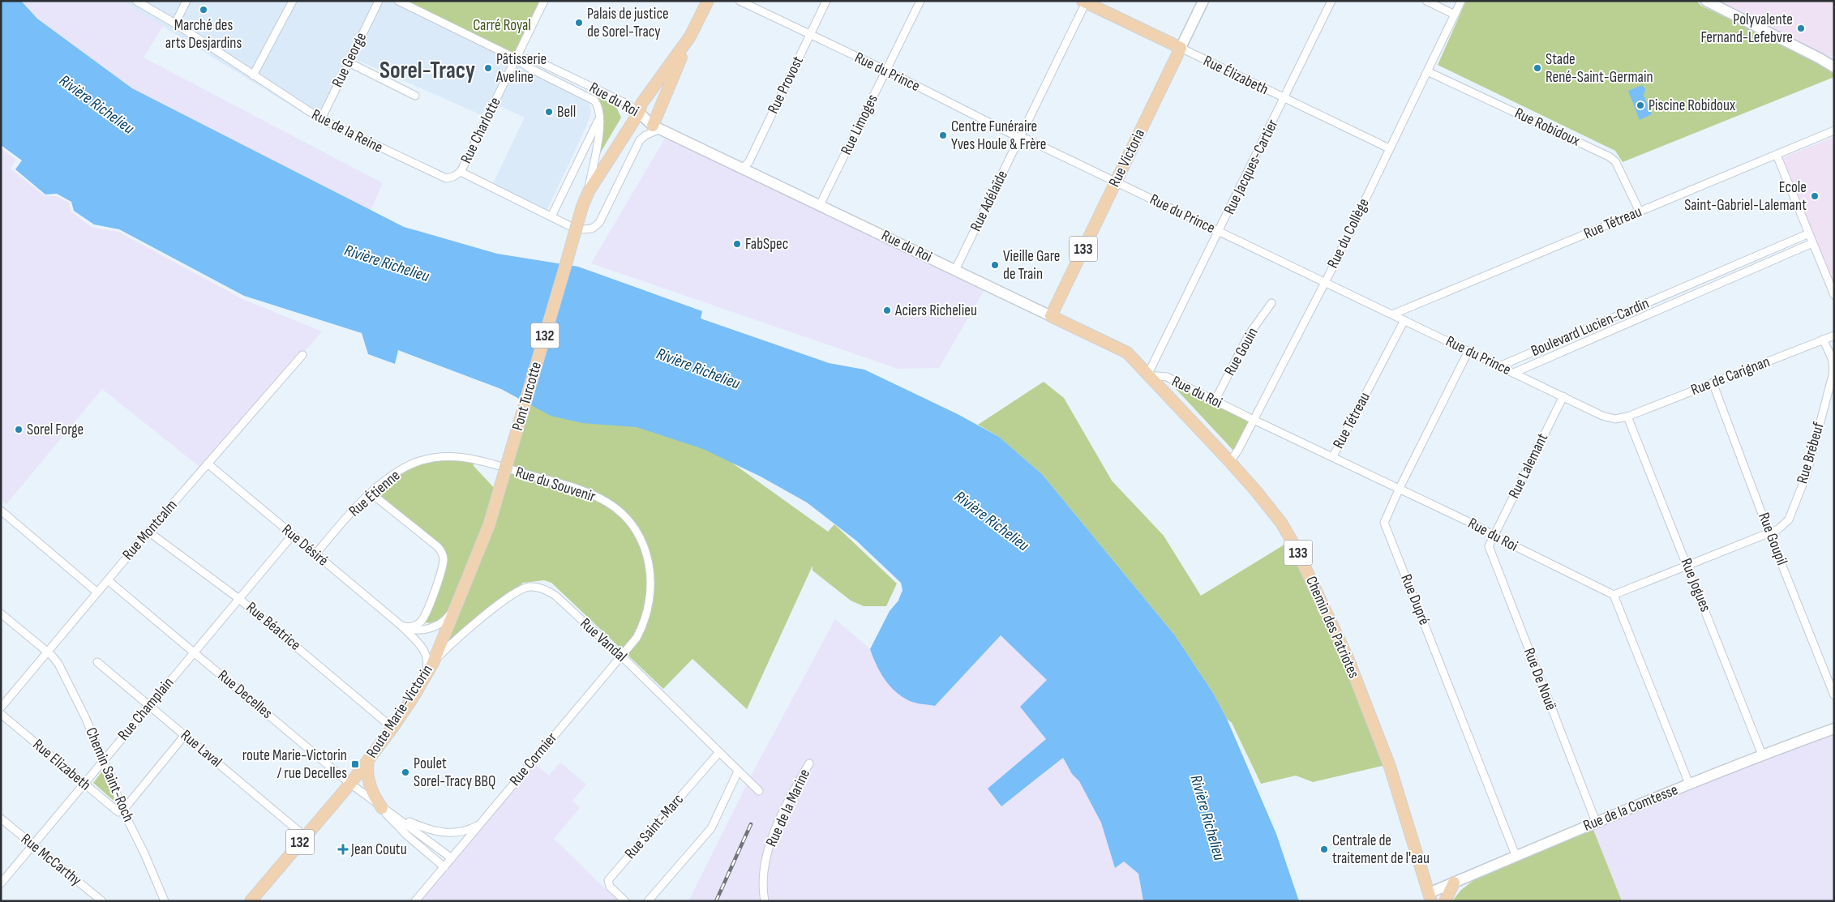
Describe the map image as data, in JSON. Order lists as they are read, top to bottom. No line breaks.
{"streets":{"main road":["Rue Élizabeth","Rue du Roi","Rue Victoria","133","132","Pont Turcotte","Chemin des Patriotes","Route Marie-Victorin"],"street":["Rue George","Rue du Prince","Rue Provost","Rue Limoges","Rue Robidoux","Rue Charlotte","Rue de la Reine","Rue Jacques-Cartier","Rue Adélaïde","Rue Tétreau","Rue du Collège","Boulevard Lucien-Cardin","Rue Gouin","Rue de Carignan","Rue Brébeuf","Rue Lalemant","Rue du Souvenir","Rue Étienne","Rue Montcalm","Rue Goupil","Rue Désiré","Rue Jogues","Rue Dupré","Rue Béatrice","Rue Vandal","Rue De Nouë","Rue Decelles","Rue Champlain","Rue Laval","Rue Cormier","Rue Elizabeth","Chemin Saint-Roch","Rue de la Marine","Rue de la Comtesse","Rue Saint-Marc","Rue McCarthy"]},"crossings":[["Rue George","Rue de la Reine"],["Rue du Prince","Rue Provost"],["Rue du Prince","Rue Limoges"],["Rue du Prince","Rue Victoria"],["Rue du Prince","Rue Jacques-Cartier"],["Rue du Prince","Rue Adélaïde"],["Rue du Prince","Rue Tétreau"],["Rue du Prince","Rue du Collège"],["Rue du Prince","Boulevard Lucien-Cardin"],["Rue du Prince","Rue de Carignan"],["Rue du Prince","Rue Lalemant"],["Rue du Prince","Rue Jogues"],["Rue du Prince","Rue Dupré"],["Rue Élizabeth","Rue Victoria"],["Rue Élizabeth","Rue Jacques-Cartier"],["Rue Élizabeth","Rue Adélaïde"],["Rue Élizabeth","Rue du Collège"],["Rue Provost","Rue du Roi"],["Rue du Roi","Rue Limoges"],["Rue du Roi","Rue Charlotte"],["Rue du Roi","Rue Victoria"],["Rue du Roi","Rue Jacques-Cartier"],["Rue du Roi","Rue Adélaïde"],["Rue du Roi","Rue Tétreau"],["Rue du Roi","Rue du Collège"],["Rue du Roi","132"],["Rue du Roi","Rue Gouin"],["Rue du Roi","Pont Turcotte"],["Rue du Roi","Rue Brébeuf"],["Rue du Roi","Rue Lalemant"],["Rue du Roi","Rue Dupré"],["Rue du Roi","Chemin des Patriotes"],["Rue du Roi","Rue De Nouë"],["Rue Robidoux","Rue Tétreau"],["Rue Robidoux","Rue du Collège"],["Rue Charlotte","Rue de la Reine"],["Rue Jacques-Cartier","Chemin des Patriotes"],["Rue du Collège","Chemin des Patriotes"],["132","Pont Turcotte"],["Rue de Carignan","Rue Brébeuf"],["Rue de Carignan","Rue Goupil"],["Rue de Carignan","Rue Jogues"],["Pont Turcotte","Route Marie-Victorin"],["Rue Brébeuf","Rue Goupil"],["Rue Brébeuf","Rue Jogues"],["Rue Lalemant","Rue De Nouë"],["Rue du Souvenir","Rue Étienne"],["Rue du Souvenir","Rue Vandal"],["Rue du Souvenir","Rue Cormier"],["Rue Étienne","Rue Désiré"],["Rue Montcalm","Rue Désiré"],["Rue Montcalm","Rue Béatrice"],["Rue Montcalm","Rue Decelles"],["Rue Montcalm","Chemin Saint-Roch"],["Rue Désiré","Rue Champlain"],["Rue Désiré","Route Marie-Victorin"],["Rue Jogues","Rue de la Comtesse"],["Rue Dupré","Rue de la Comtesse"],["Rue Béatrice","Rue Champlain"],["Rue Béatrice","Route Marie-Victorin"],["Chemin des Patriotes","Rue de la Comtesse"],["Rue Vandal","Route Marie-Victorin"],["Rue Vandal","Rue Cormier"],["Rue Vandal","Rue Saint-Marc"],["Rue De Nouë","Rue de la Comtesse"],["Rue Decelles","Rue Champlain"],["Rue Decelles","Route Marie-Victorin"],["Rue Decelles","Rue Cormier"],["Rue Champlain","Rue Laval"],["Rue Champlain","Rue Elizabeth"],["Rue Champlain","Chemin Saint-Roch"],["Rue Champlain","Rue McCarthy"],["Route Marie-Victorin","Rue Laval"],["Rue Elizabeth","Chemin Saint-Roch"]],"districts":["Sorel-Tracy"],"water":["Rivière Richelieu"],"parks":["Carré Royal"],"places":{"other":["Marché des arts Desjardins","Palais de justice de Sorel-Tracy","Polyvalente Fernand-Lefebvre","Pâtisserie Aveline","Stade René-Saint-Germain","Piscine Robidoux","Bell","Centre Funéraire Yves Houle & Frère","Ecole Saint-Gabriel-Lalemant","FabSpec","Vieille Gare de Train","Aciers Richelieu","Sorel Forge","Poulet Sorel-Tracy BBQ","Centrale de traitement de l'eau"],"transit":["route Marie-Victorin / rue Decelles"],"health":["Jean Coutu"]}}
